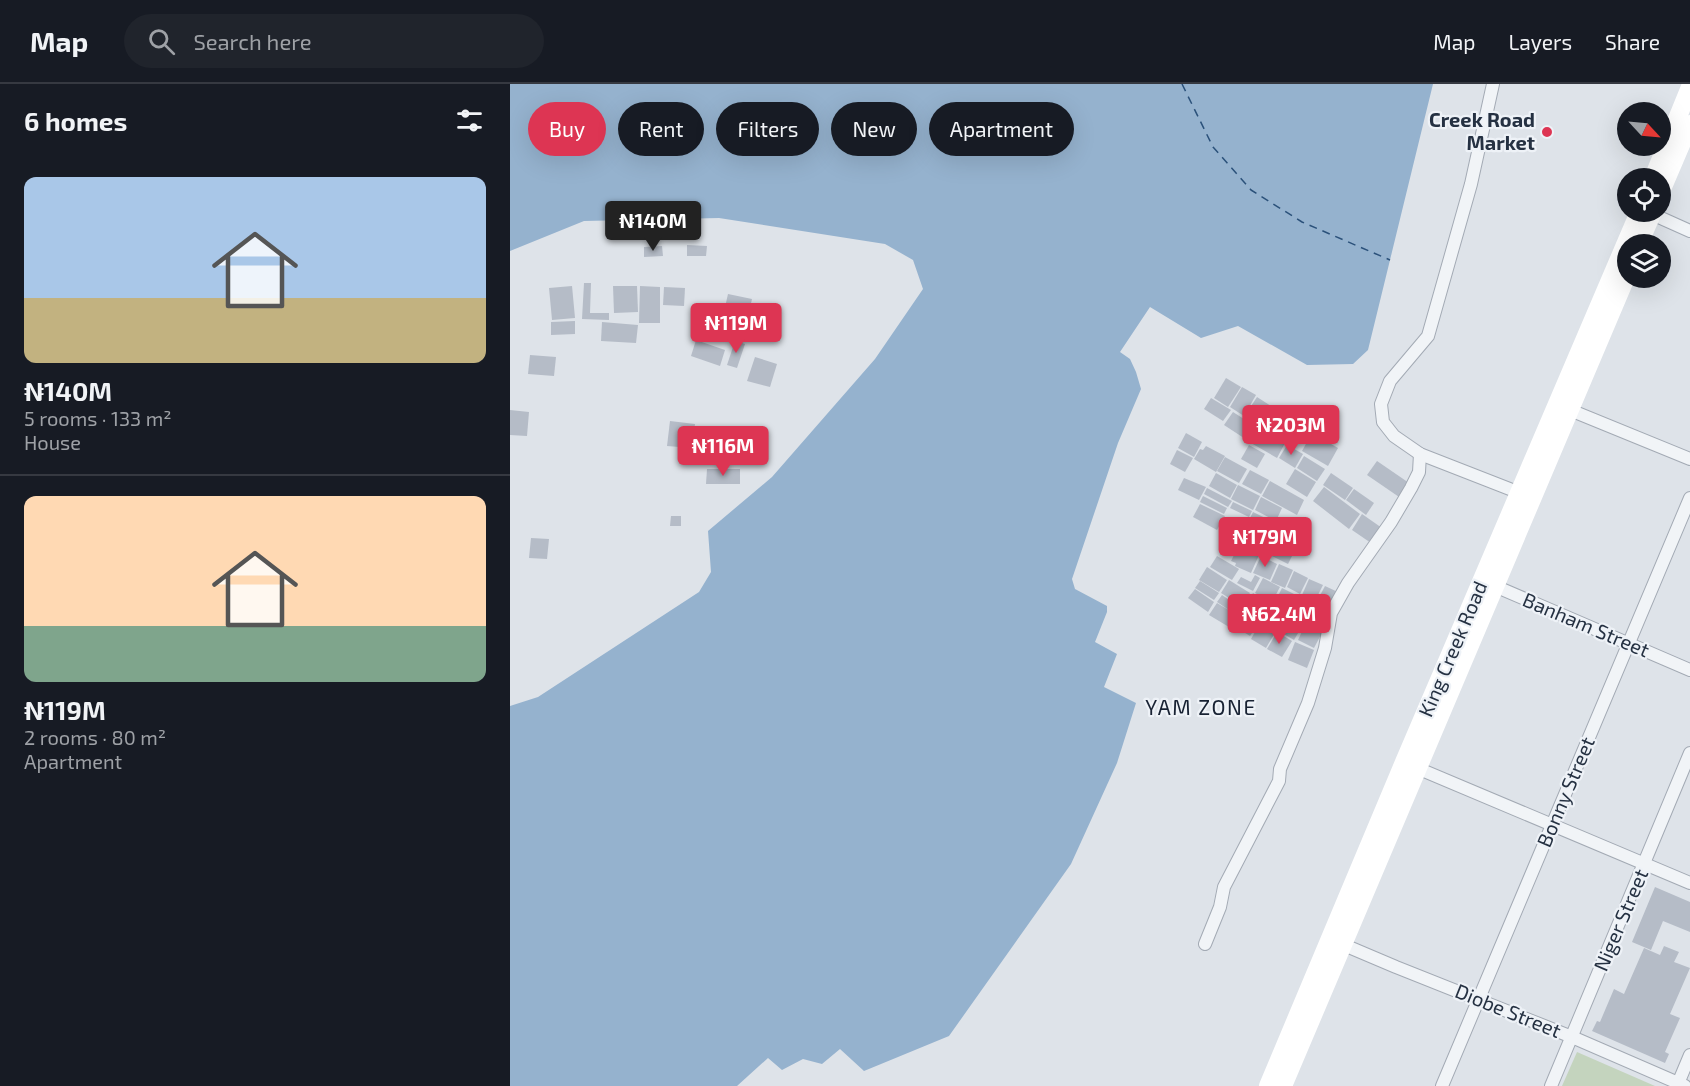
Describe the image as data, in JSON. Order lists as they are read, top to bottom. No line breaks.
{"streets":{"street":["Banham Street","King Creek Road","Bonny Street","Niger Street","Diobe Street"]},"crossings":[["Banham Street","King Creek Road"],["Banham Street","Bonny Street"],["King Creek Road","Diobe Street"],["Bonny Street","Diobe Street"],["Niger Street","Diobe Street"]],"districts":["YAM ZONE"],"places":["Creek Road Market"],"north":"bottom right","page":{"header":"Map","search":"Search here","nav":["Map","Layers","Share"],"heading":"6 homes","chip":["Buy","Rent","Filters","New","Apartment"],"list":[{"name":"₦140M","note":"5 rooms · 133 m² · House"},{"name":"₦119M","note":"2 rooms · 80 m² · Apartment"}],"price":["₦140M","₦119M","₦203M","₦116M","₦179M","₦62.4M"]}}
